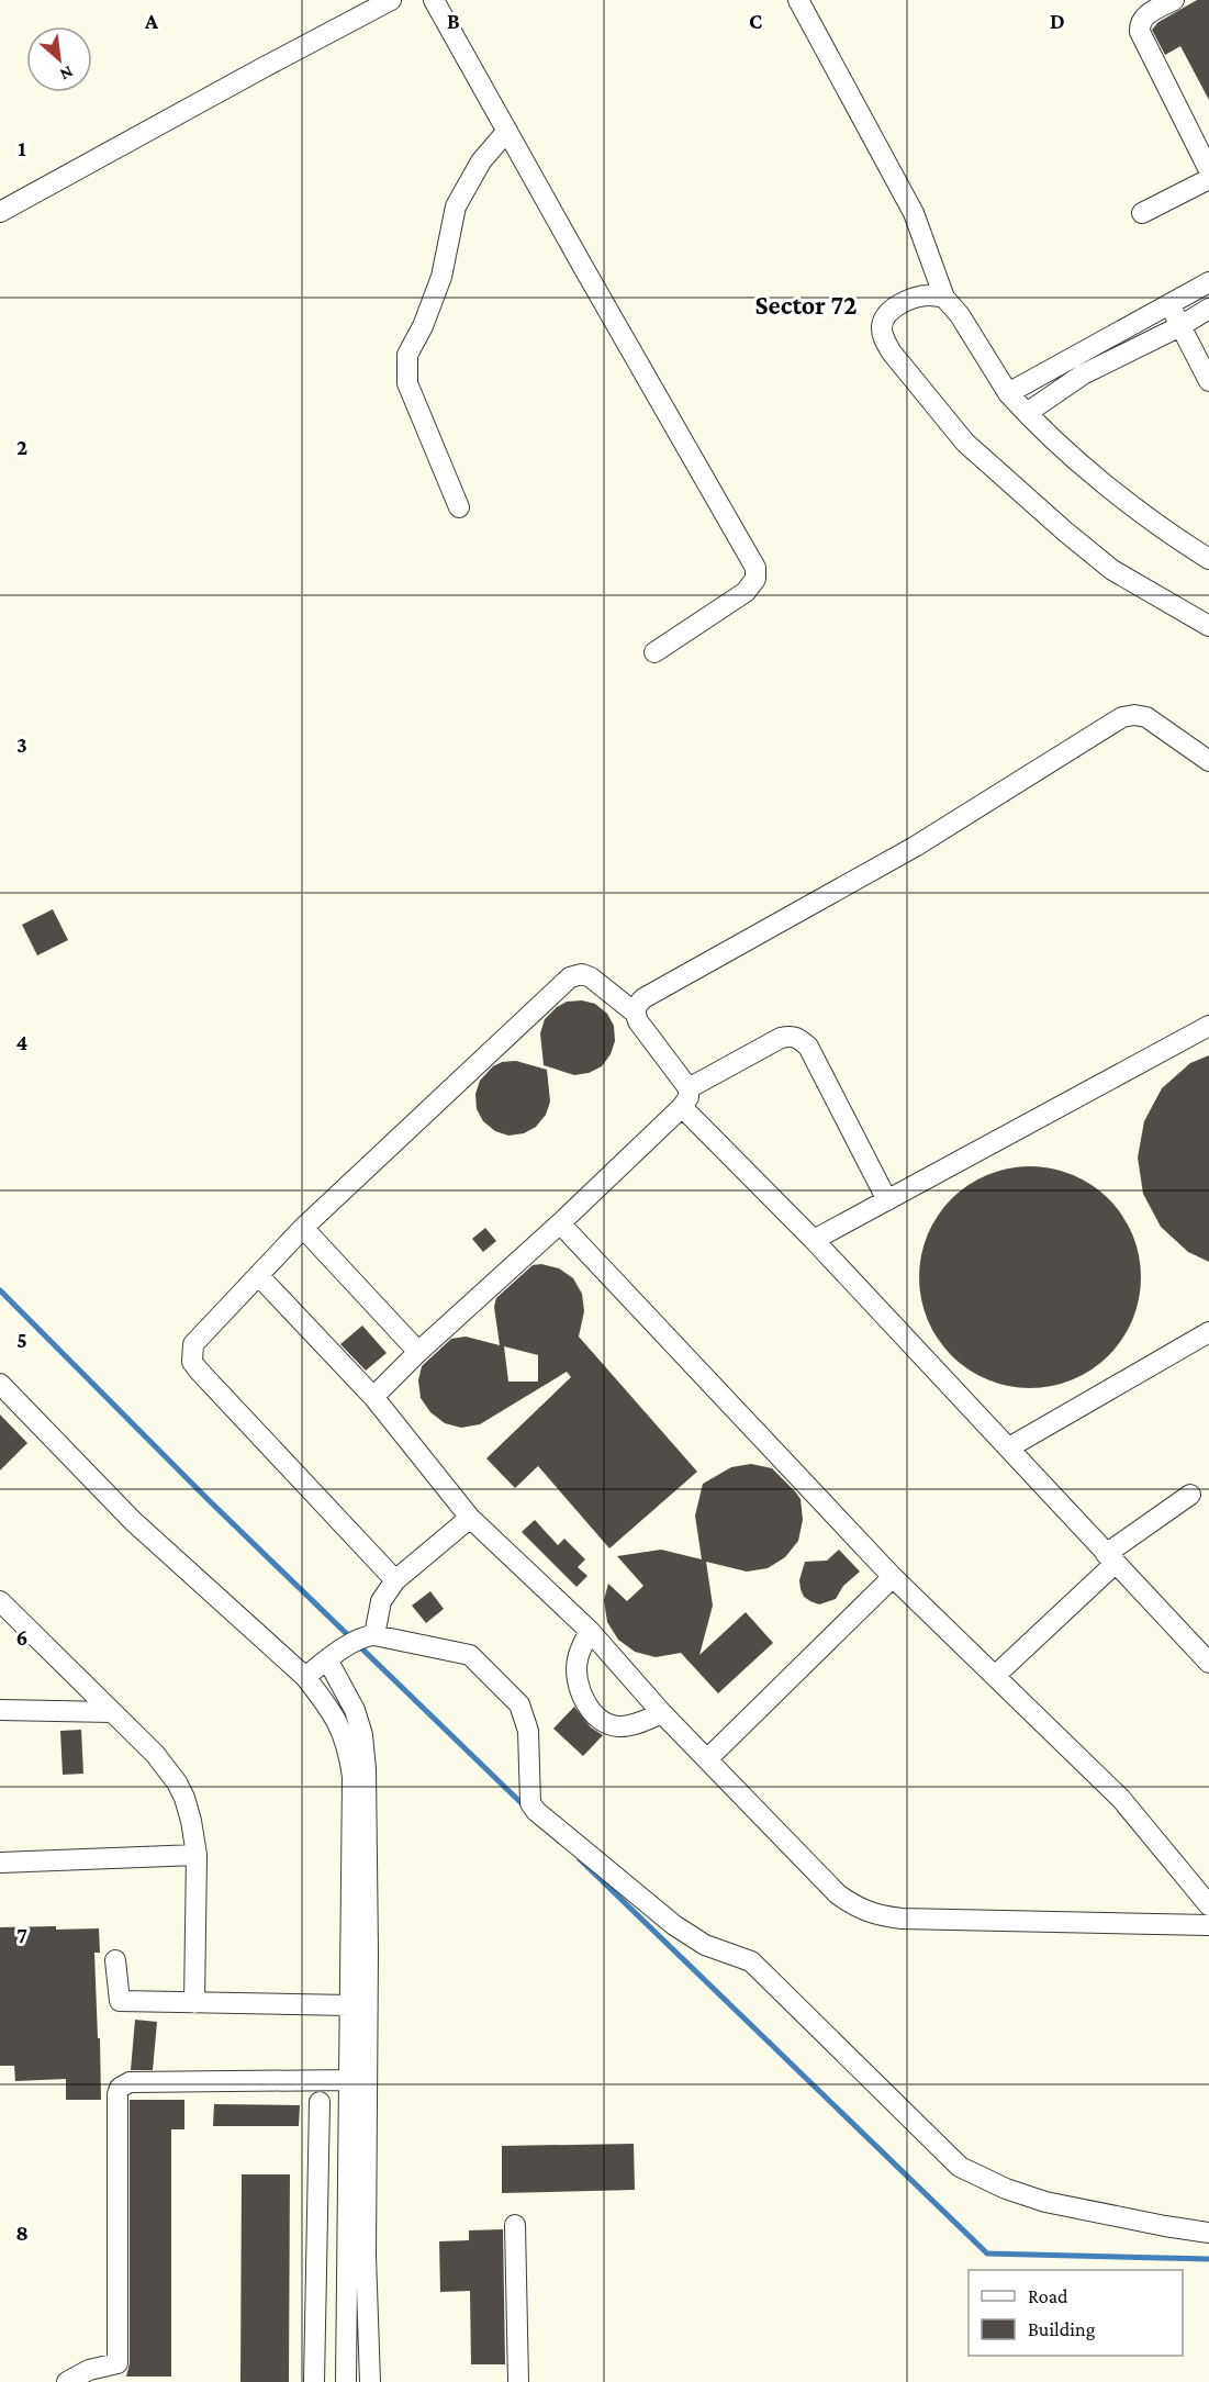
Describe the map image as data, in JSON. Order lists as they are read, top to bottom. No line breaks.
{"districts":["Sector 72"],"legend":["Road","Building"],"north":"bottom right","grid":{"columns":["A","B","C","D"],"rows":["1","2","3","4","5","6","7","8"]}}
